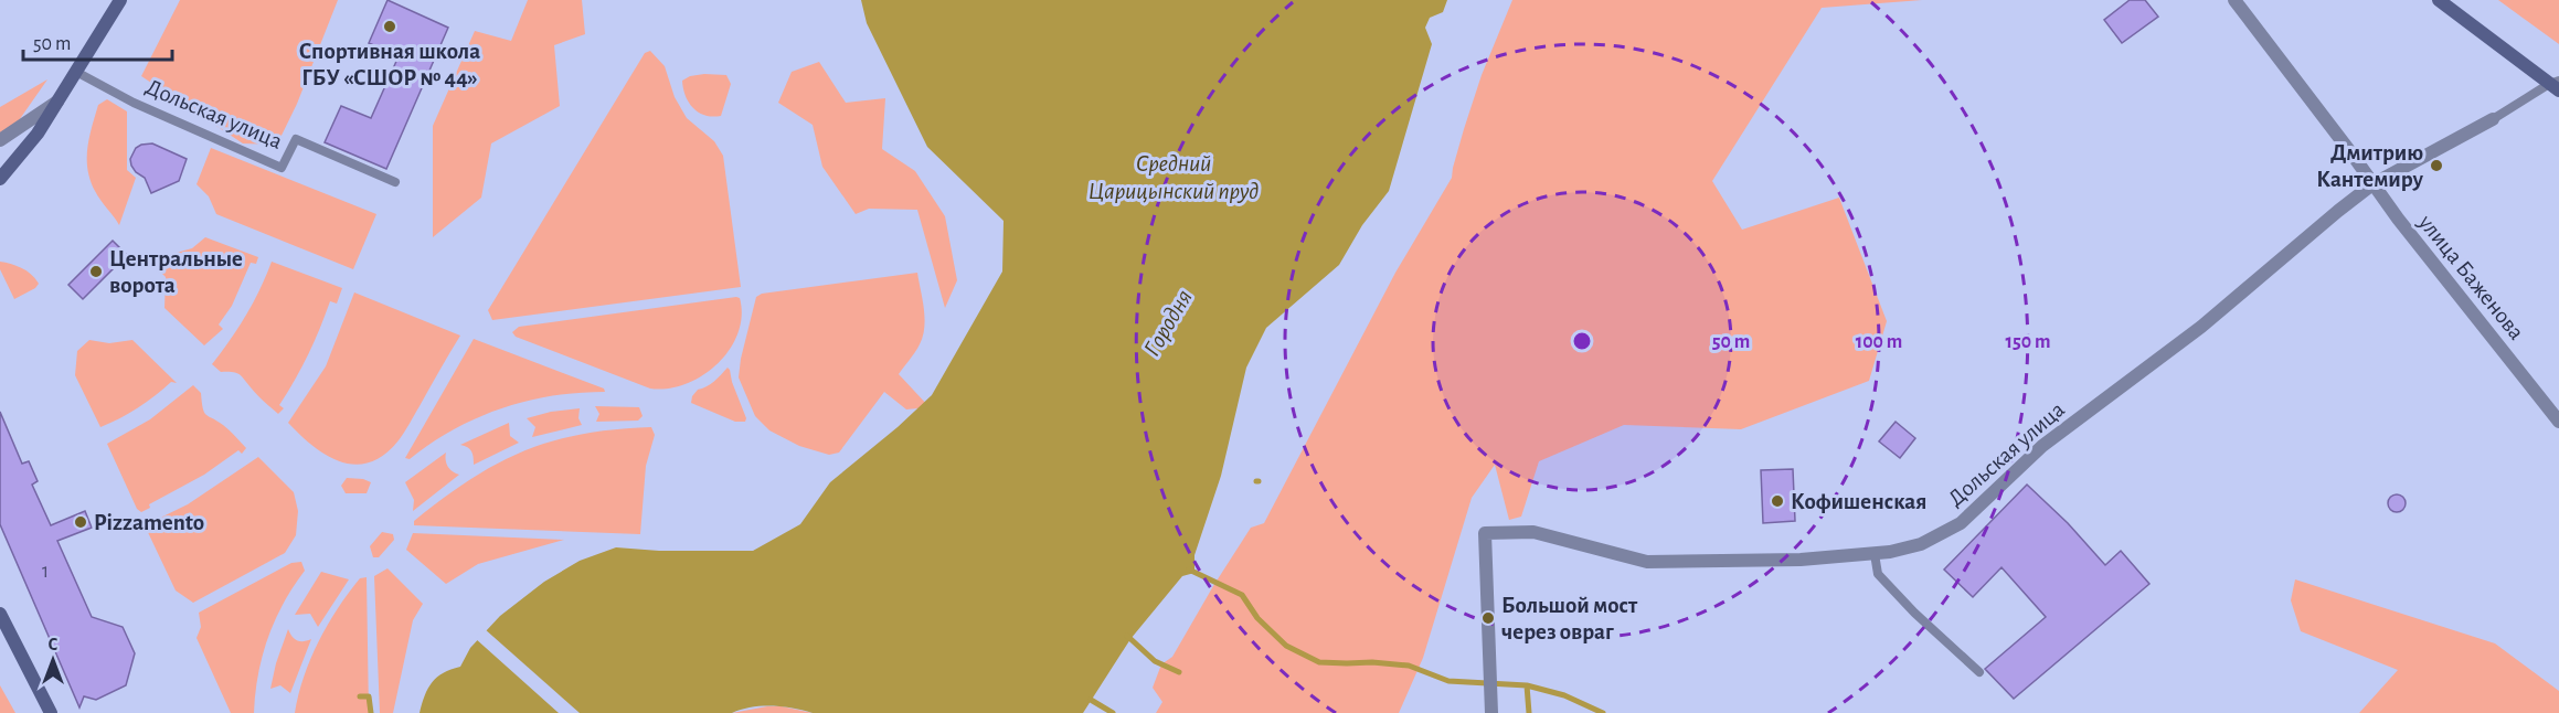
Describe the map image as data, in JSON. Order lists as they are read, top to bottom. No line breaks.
{"streets":{"street":["Дольская улица","улица Баженова"]},"crossings":[["Дольская улица","улица Баженова"]],"water":["Средний Царицынский пруд","Городня"],"places":["Спортивная школа ГБУ «СШОР № 44»","Дмитрию Кантемиру","Центральные ворота","Кофишенская","Pizzamento","Большой мост через овраг"],"house_numbers":["1"],"scale_bar":"50 m","north":"top","rings":["50 m","100 m","150 m"]}
